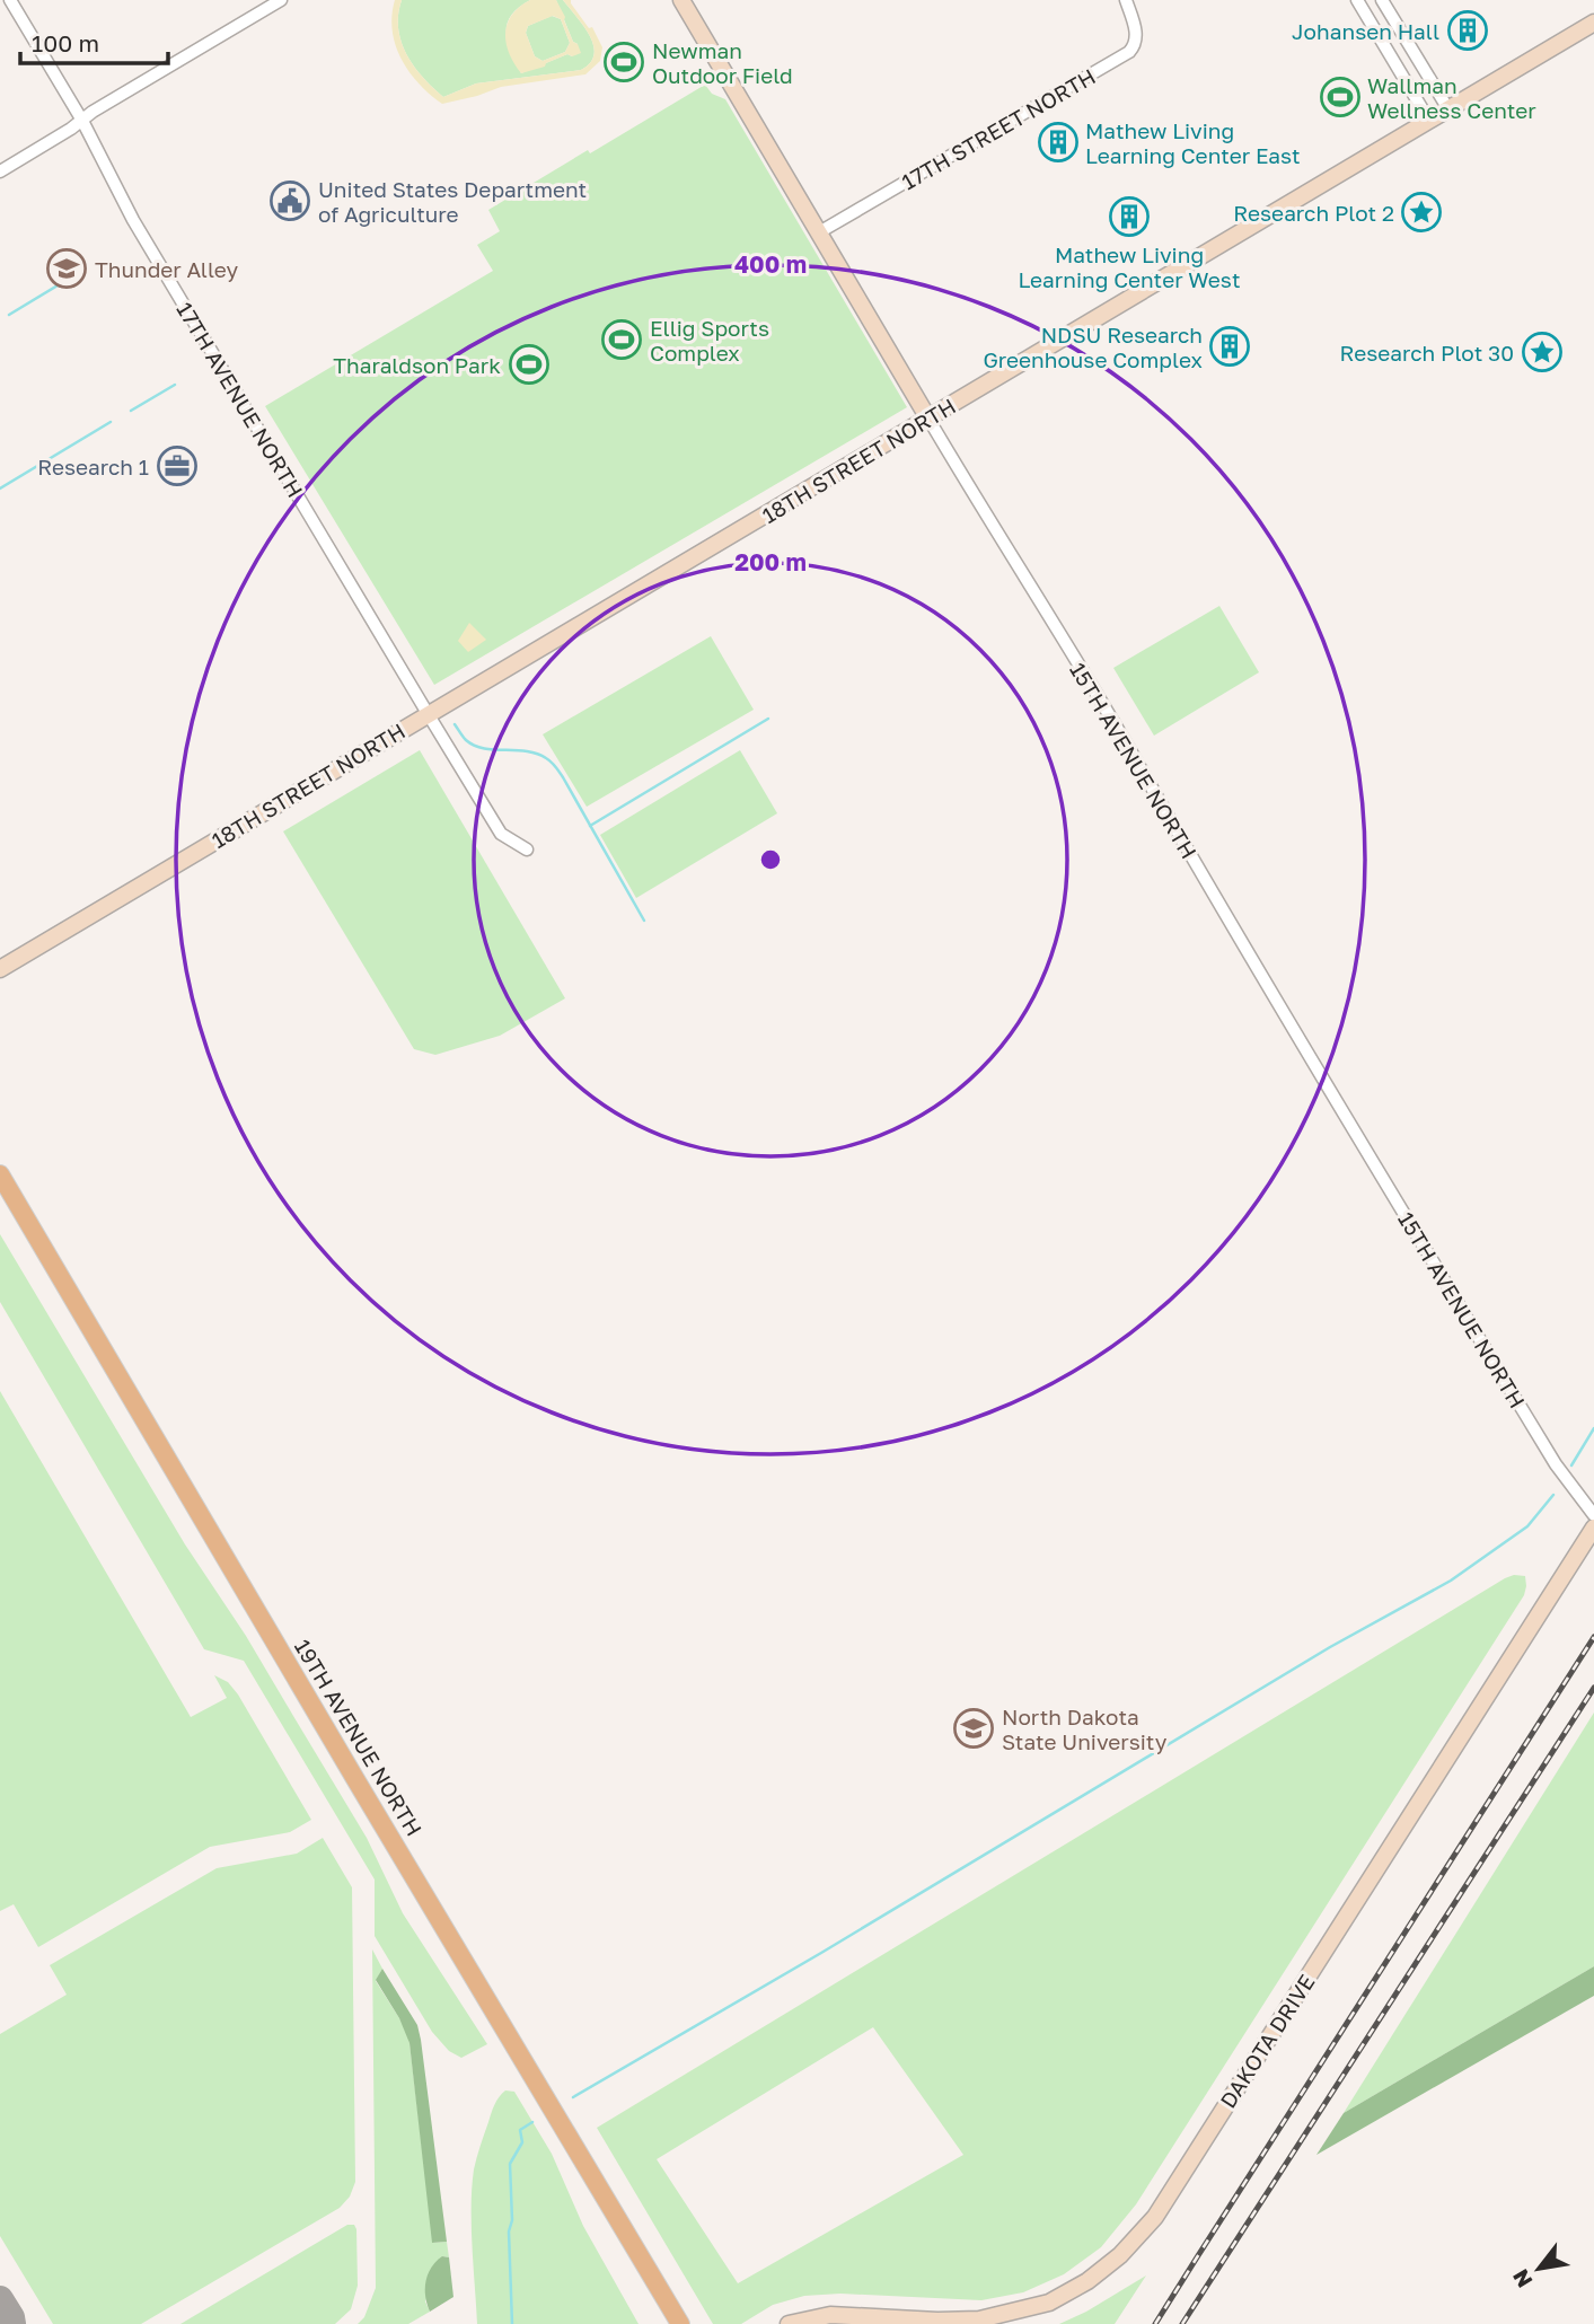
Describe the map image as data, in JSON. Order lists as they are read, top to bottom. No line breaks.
{"streets":{"main road":["19TH AVENUE NORTH"],"street":["17TH STREET NORTH","17TH AVENUE NORTH","18TH STREET NORTH","15TH AVENUE NORTH","DAKOTA DRIVE"]},"crossings":[["17TH STREET NORTH","15TH AVENUE NORTH"],["17TH AVENUE NORTH","18TH STREET NORTH"],["18TH STREET NORTH","15TH AVENUE NORTH"]],"places":{"building":["Johansen Hall","Mathew Living Learning Center East","Mathew Living Learning Center West","NDSU Research Greenhouse Complex"],"sports":["Newman Outdoor Field","Wallman Wellness Center","Ellig Sports Complex","Tharaldson Park"],"public building":["United States Department of Agriculture"],"place":["Research Plot 2","Research Plot 30"],"school or university":["Thunder Alley","North Dakota State University"],"office":["Research 1"]},"scale_bar":"100 m","north":"bottom left","rings":["400 m","200 m"]}
